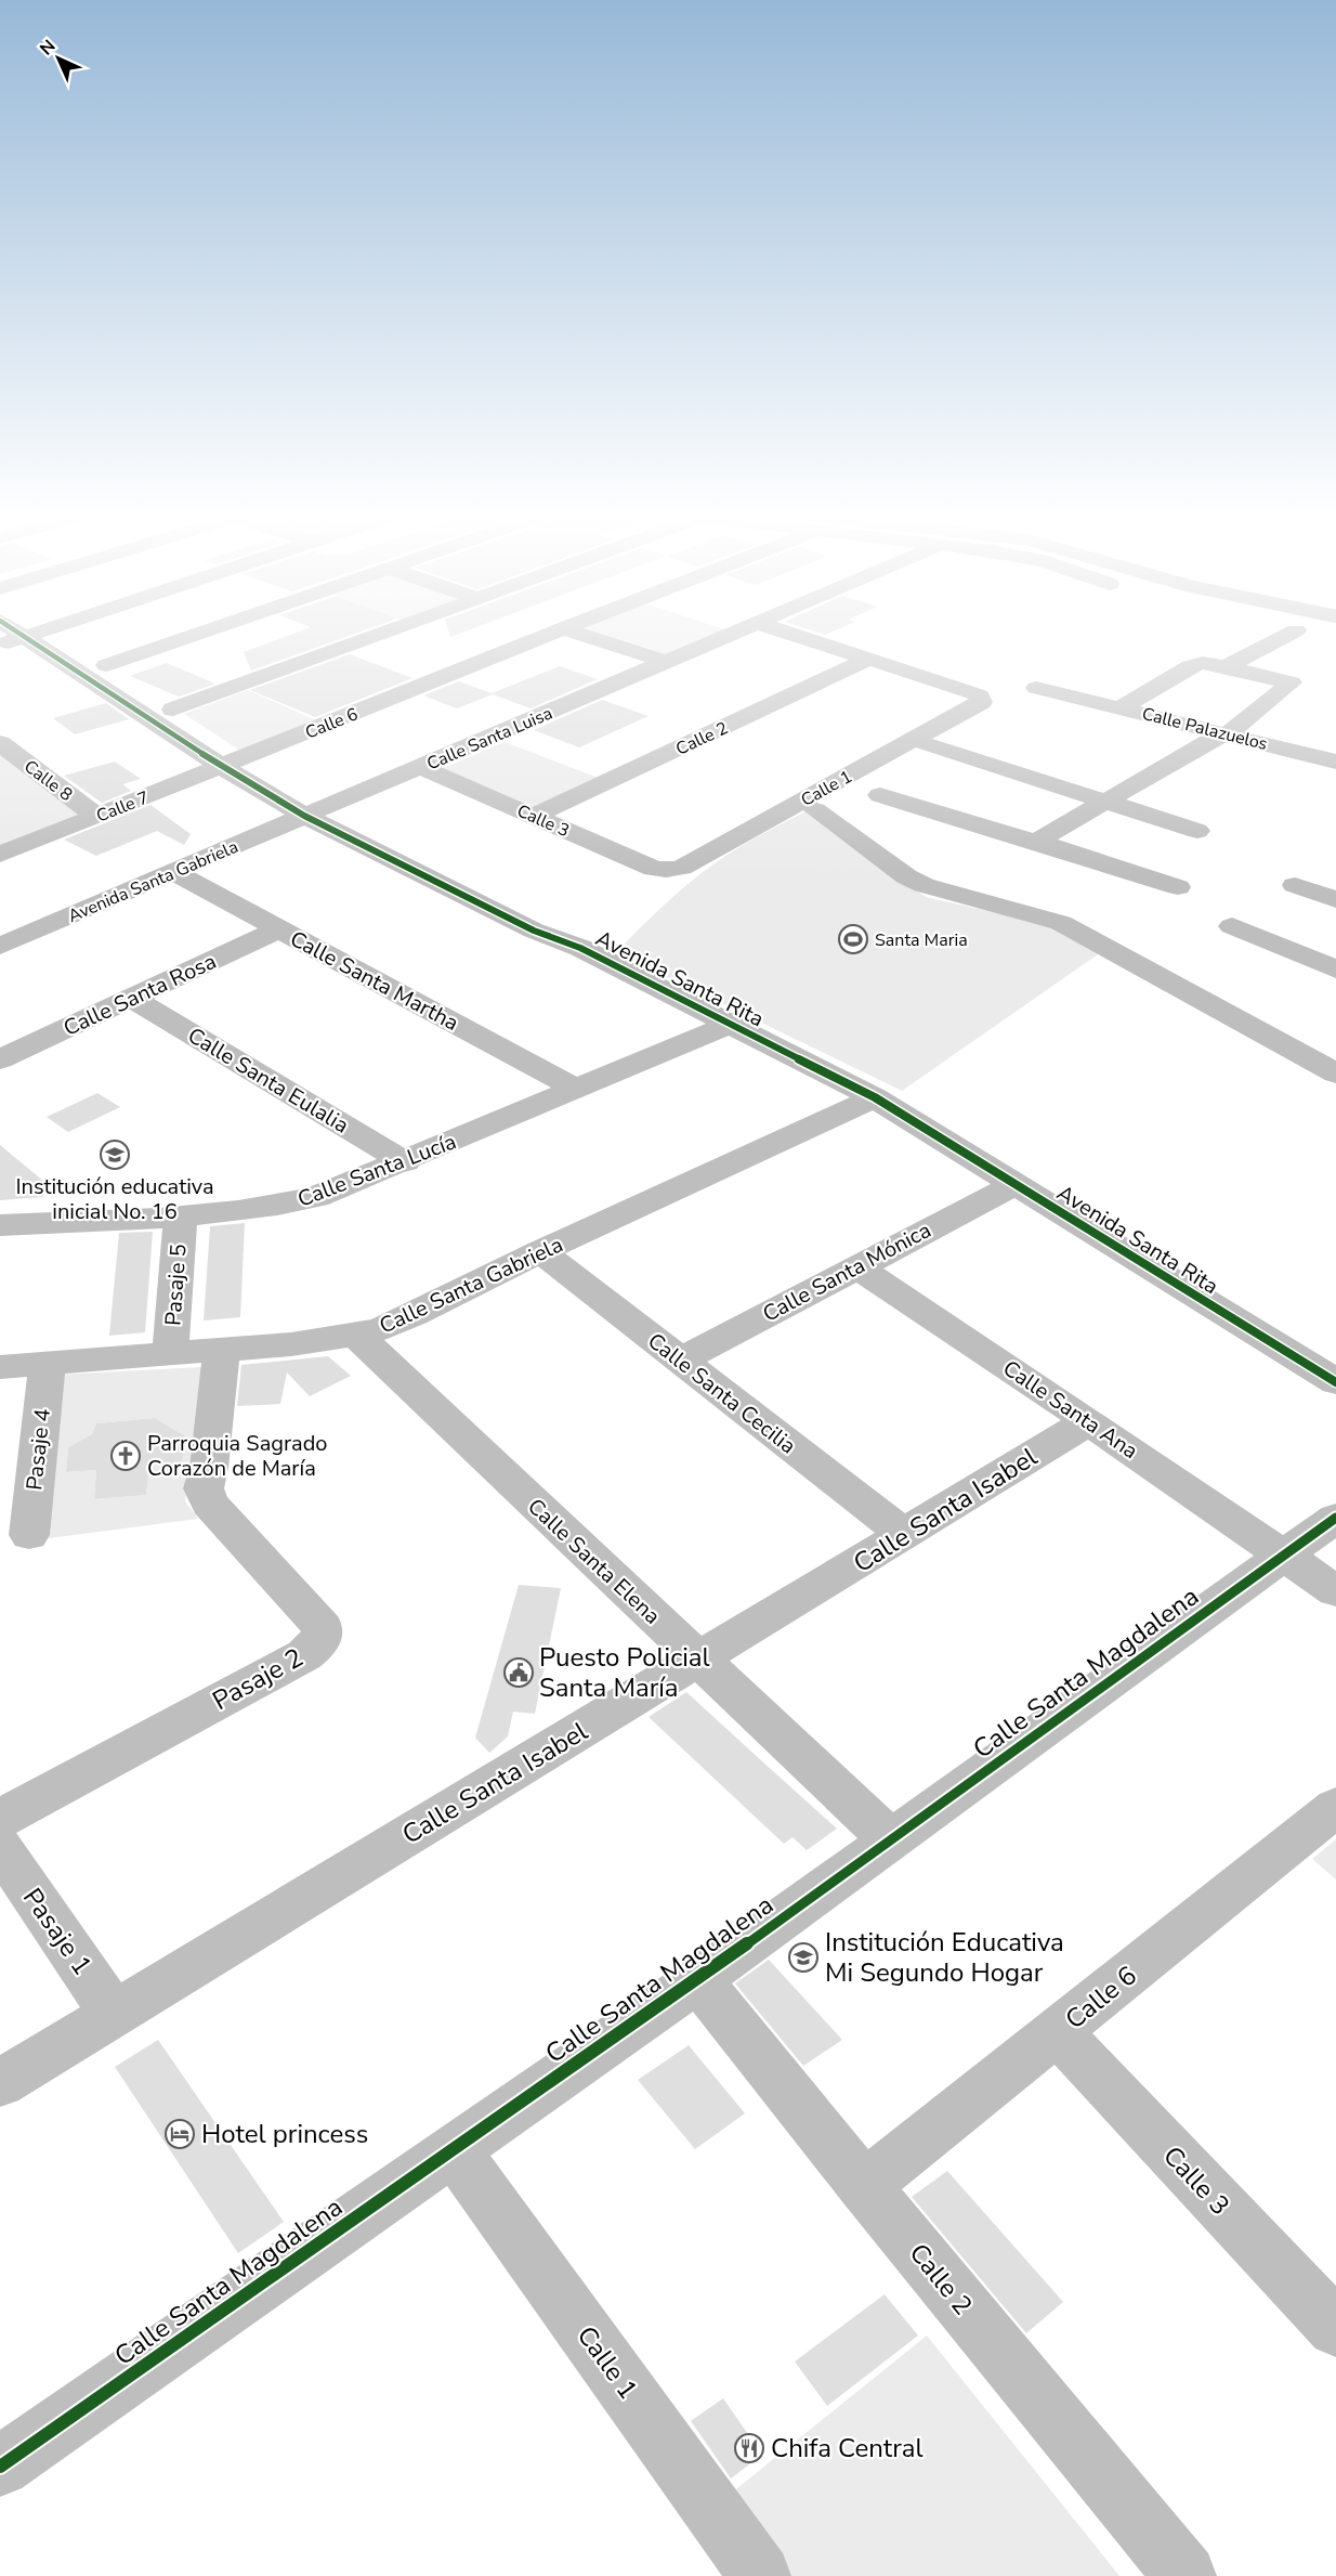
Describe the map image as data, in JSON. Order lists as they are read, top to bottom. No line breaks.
{"streets":{"street":["Calle 6","Calle Palazuelos","Calle Santa Luisa","Calle 2","Calle 8","Calle 1","Calle 7","Calle 3","Avenida Santa Gabriela","Avenida Santa Rita","Calle Santa Martha","Calle Santa Rosa","Calle Santa Eulalia","Calle Santa Lucía","Calle Santa Mónica","Pasaje 5","Calle Santa Gabriela","Calle Santa Cecilia","Calle Santa Ana","Pasaje 4","Calle Santa Isabel","Calle Santa Elena","Calle Santa Magdalena","Pasaje 2","Pasaje 1"]},"crossings":[["Calle 6","Calle 2"],["Calle 6","Calle 7"],["Calle 6","Calle 3"],["Calle 6","Avenida Santa Rita"],["Calle Santa Luisa","Calle 3"],["Calle Santa Luisa","Avenida Santa Gabriela"],["Calle Santa Luisa","Avenida Santa Rita"],["Calle 2","Calle 1"],["Calle 2","Calle 3"],["Calle 2","Calle Santa Magdalena"],["Calle 8","Calle 7"],["Calle 1","Calle 3"],["Calle 1","Calle Santa Magdalena"],["Calle 7","Avenida Santa Rita"],["Avenida Santa Gabriela","Avenida Santa Rita"],["Avenida Santa Gabriela","Calle Santa Martha"],["Avenida Santa Rita","Calle Santa Lucía"],["Avenida Santa Rita","Calle Santa Mónica"],["Avenida Santa Rita","Calle Santa Gabriela"],["Calle Santa Martha","Calle Santa Rosa"],["Calle Santa Martha","Calle Santa Lucía"],["Calle Santa Rosa","Calle Santa Eulalia"],["Calle Santa Eulalia","Calle Santa Lucía"],["Calle Santa Lucía","Pasaje 5"],["Calle Santa Mónica","Calle Santa Cecilia"],["Calle Santa Mónica","Calle Santa Ana"],["Pasaje 5","Calle Santa Gabriela"],["Calle Santa Gabriela","Calle Santa Cecilia"],["Calle Santa Gabriela","Pasaje 4"],["Calle Santa Gabriela","Calle Santa Elena"],["Calle Santa Gabriela","Pasaje 2"],["Calle Santa Cecilia","Calle Santa Isabel"],["Calle Santa Ana","Calle Santa Isabel"],["Calle Santa Ana","Calle Santa Magdalena"],["Calle Santa Isabel","Calle Santa Elena"],["Calle Santa Isabel","Pasaje 1"],["Calle Santa Elena","Calle Santa Magdalena"]],"places":{"sports":["Santa Maria"],"school or university":["Institución educativa inicial No. 16","Institución Educativa Mi Segundo Hogar"],"church":["Parroquia Sagrado Corazón de María"],"public building":["Puesto Policial Santa María"],"hotel":["Hotel princess"],"restaurant":["Chifa Central"]},"north":"top left"}
